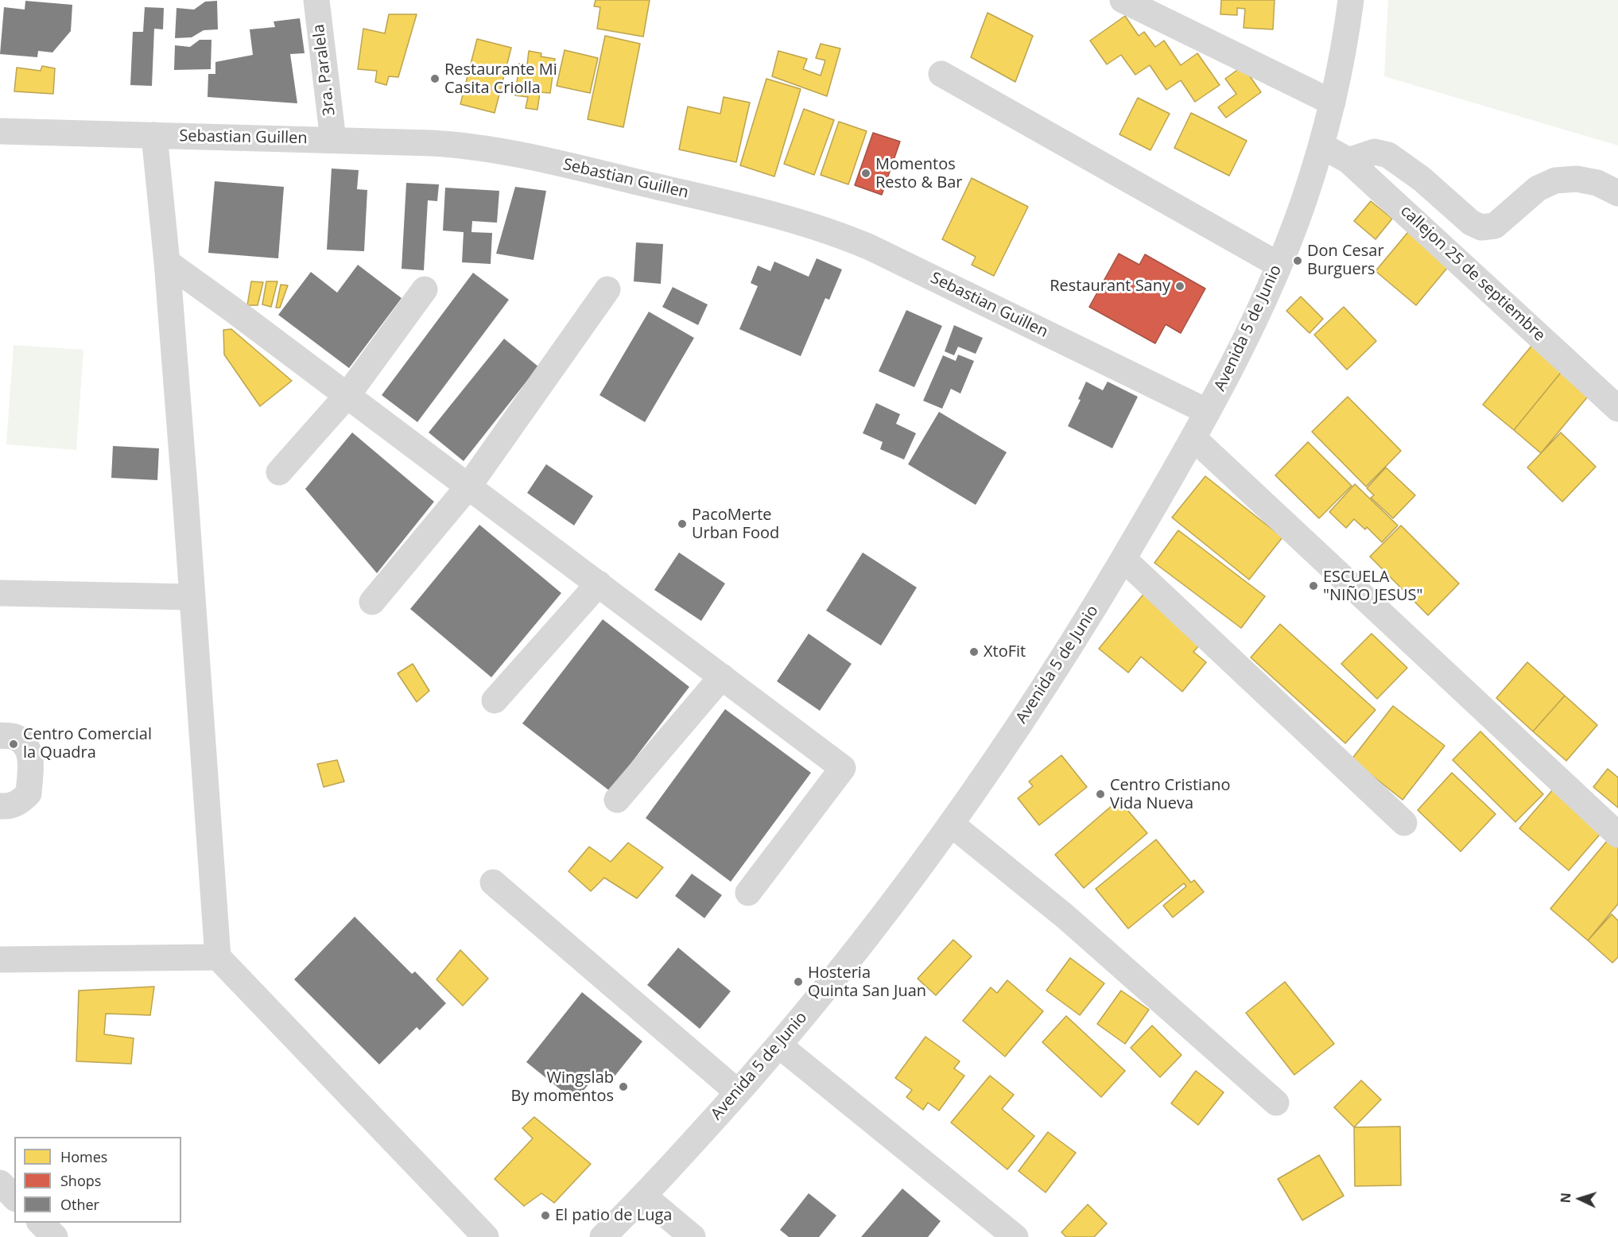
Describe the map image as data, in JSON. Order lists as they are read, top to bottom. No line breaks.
{"streets":{"street":["3ra. Paralela","Sebastian Guillen","callejon 25 de septiembre","Avenida 5 de Junio"]},"crossings":[["3ra. Paralela","Sebastian Guillen"],["Sebastian Guillen","Avenida 5 de Junio"],["callejon 25 de septiembre","Avenida 5 de Junio"]],"places":["Restaurante Mi Casita Criolla","Momentos Resto & Bar","Don Cesar Burguers","Restaurant Sany","PacoMerte Urban Food","ESCUELA \"NIÑO JESUS\"","XtoFit","Centro Comercial la Quadra","Centro Cristiano Vida Nueva","Hosteria Quinta San Juan","Wingslab By momentos","El patio de Luga"],"legend":["Homes","Shops","Other"],"north":"left"}
